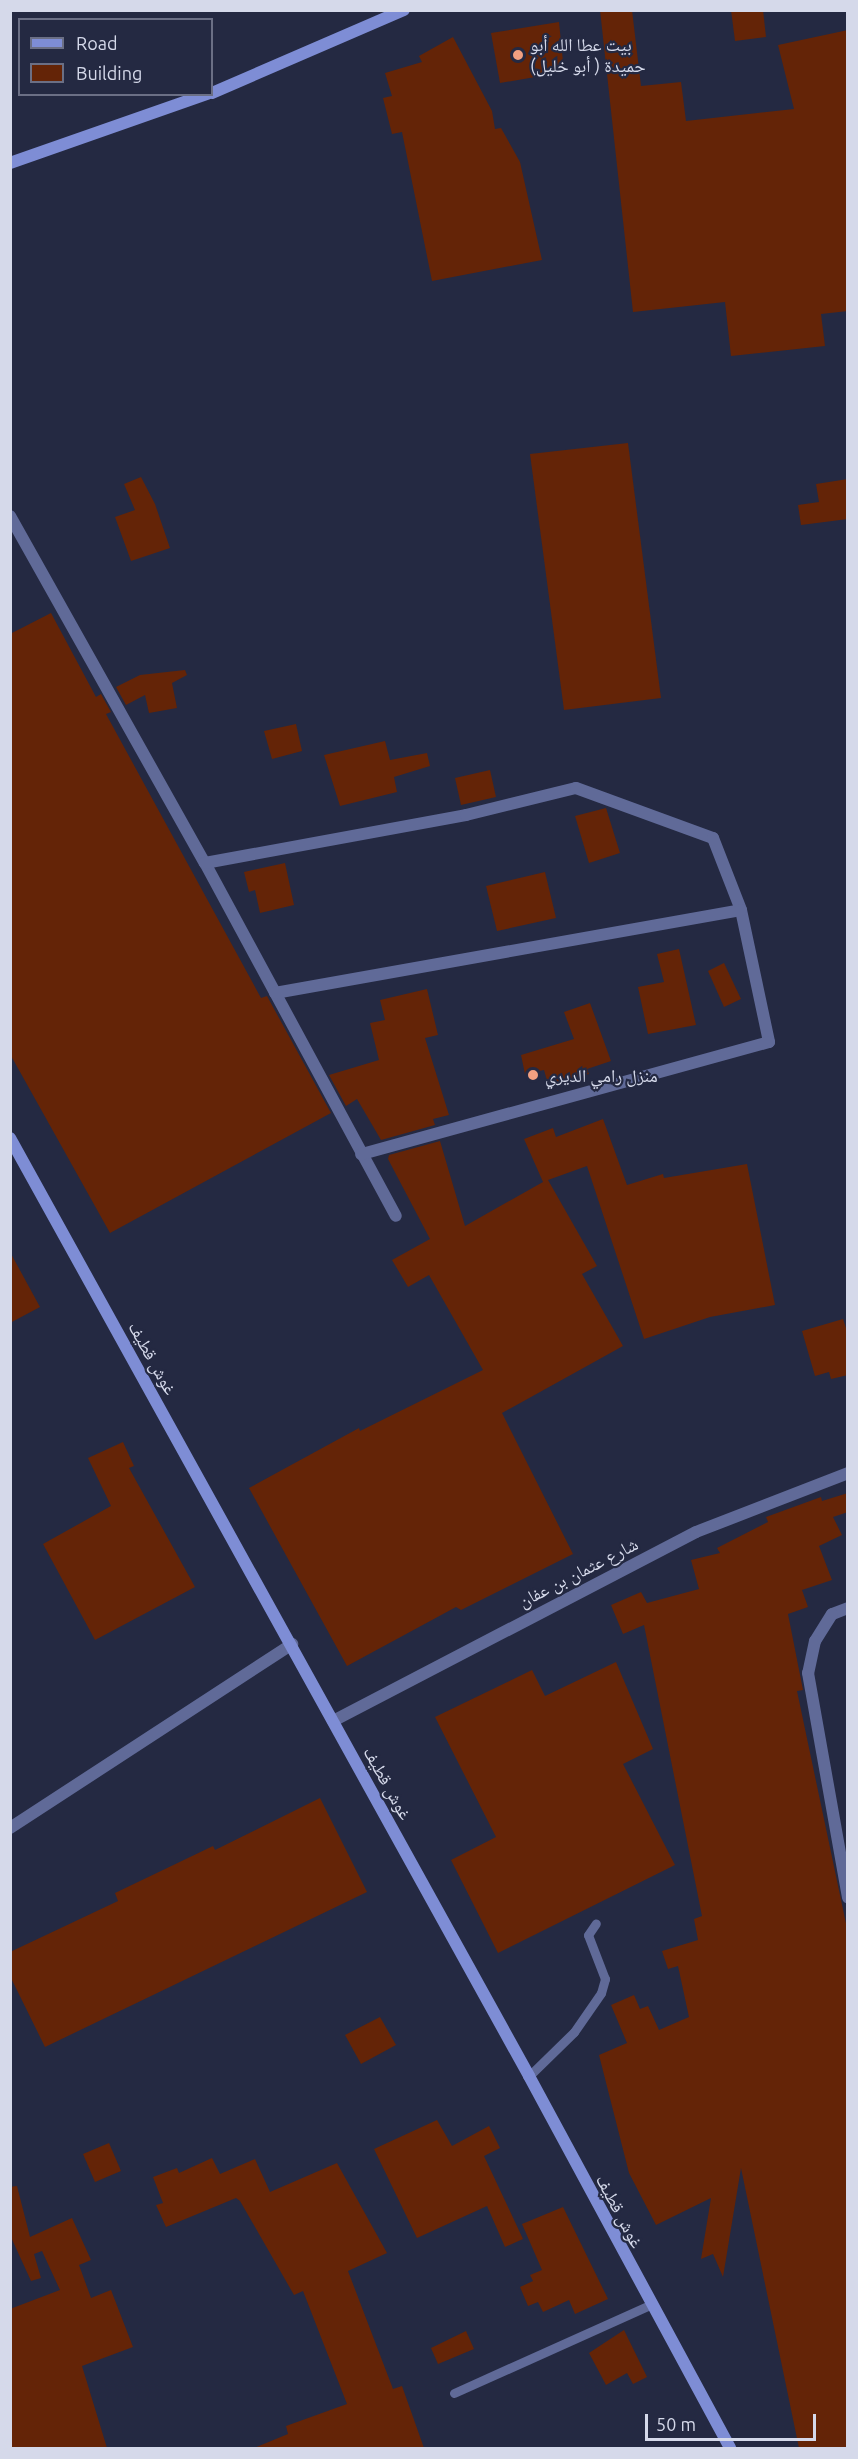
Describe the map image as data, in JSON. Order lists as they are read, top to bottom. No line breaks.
{"streets":{"main road":["غوش قطيف"],"street":["شارع عثمان بن عفان"]},"crossings":[["غوش قطيف","شارع عثمان بن عفان"]],"places":["بيت عطا الله أبو حميدة ( أبو خليل)","منزل رامي الديري"],"legend":["Road","Building"],"scale_bar":"50 m"}
